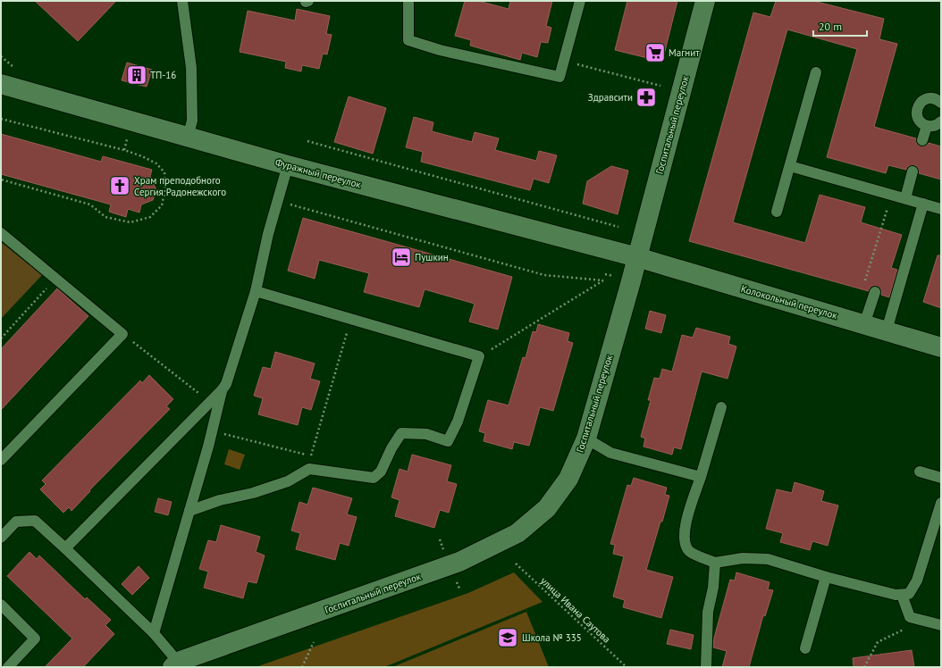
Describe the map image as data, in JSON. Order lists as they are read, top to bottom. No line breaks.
{"streets":{"street":["Госпитальный переулок","Фуражный переулок","Колокольный переулок"],"path":["улица Ивана Саутова"]},"crossings":[["Госпитальный переулок","Фуражный переулок"],["Госпитальный переулок","Колокольный переулок"],["Фуражный переулок","Колокольный переулок"]],"places":{"supermarket":["Магнит"],"building":["ТП-16"],"pharmacy":["Здравсити"],"church":["Храм преподобного Сергия Радонежского"],"hotel":["Пушкин"],"school or university":["Школа № 335"]},"scale_bar":"20 m"}
